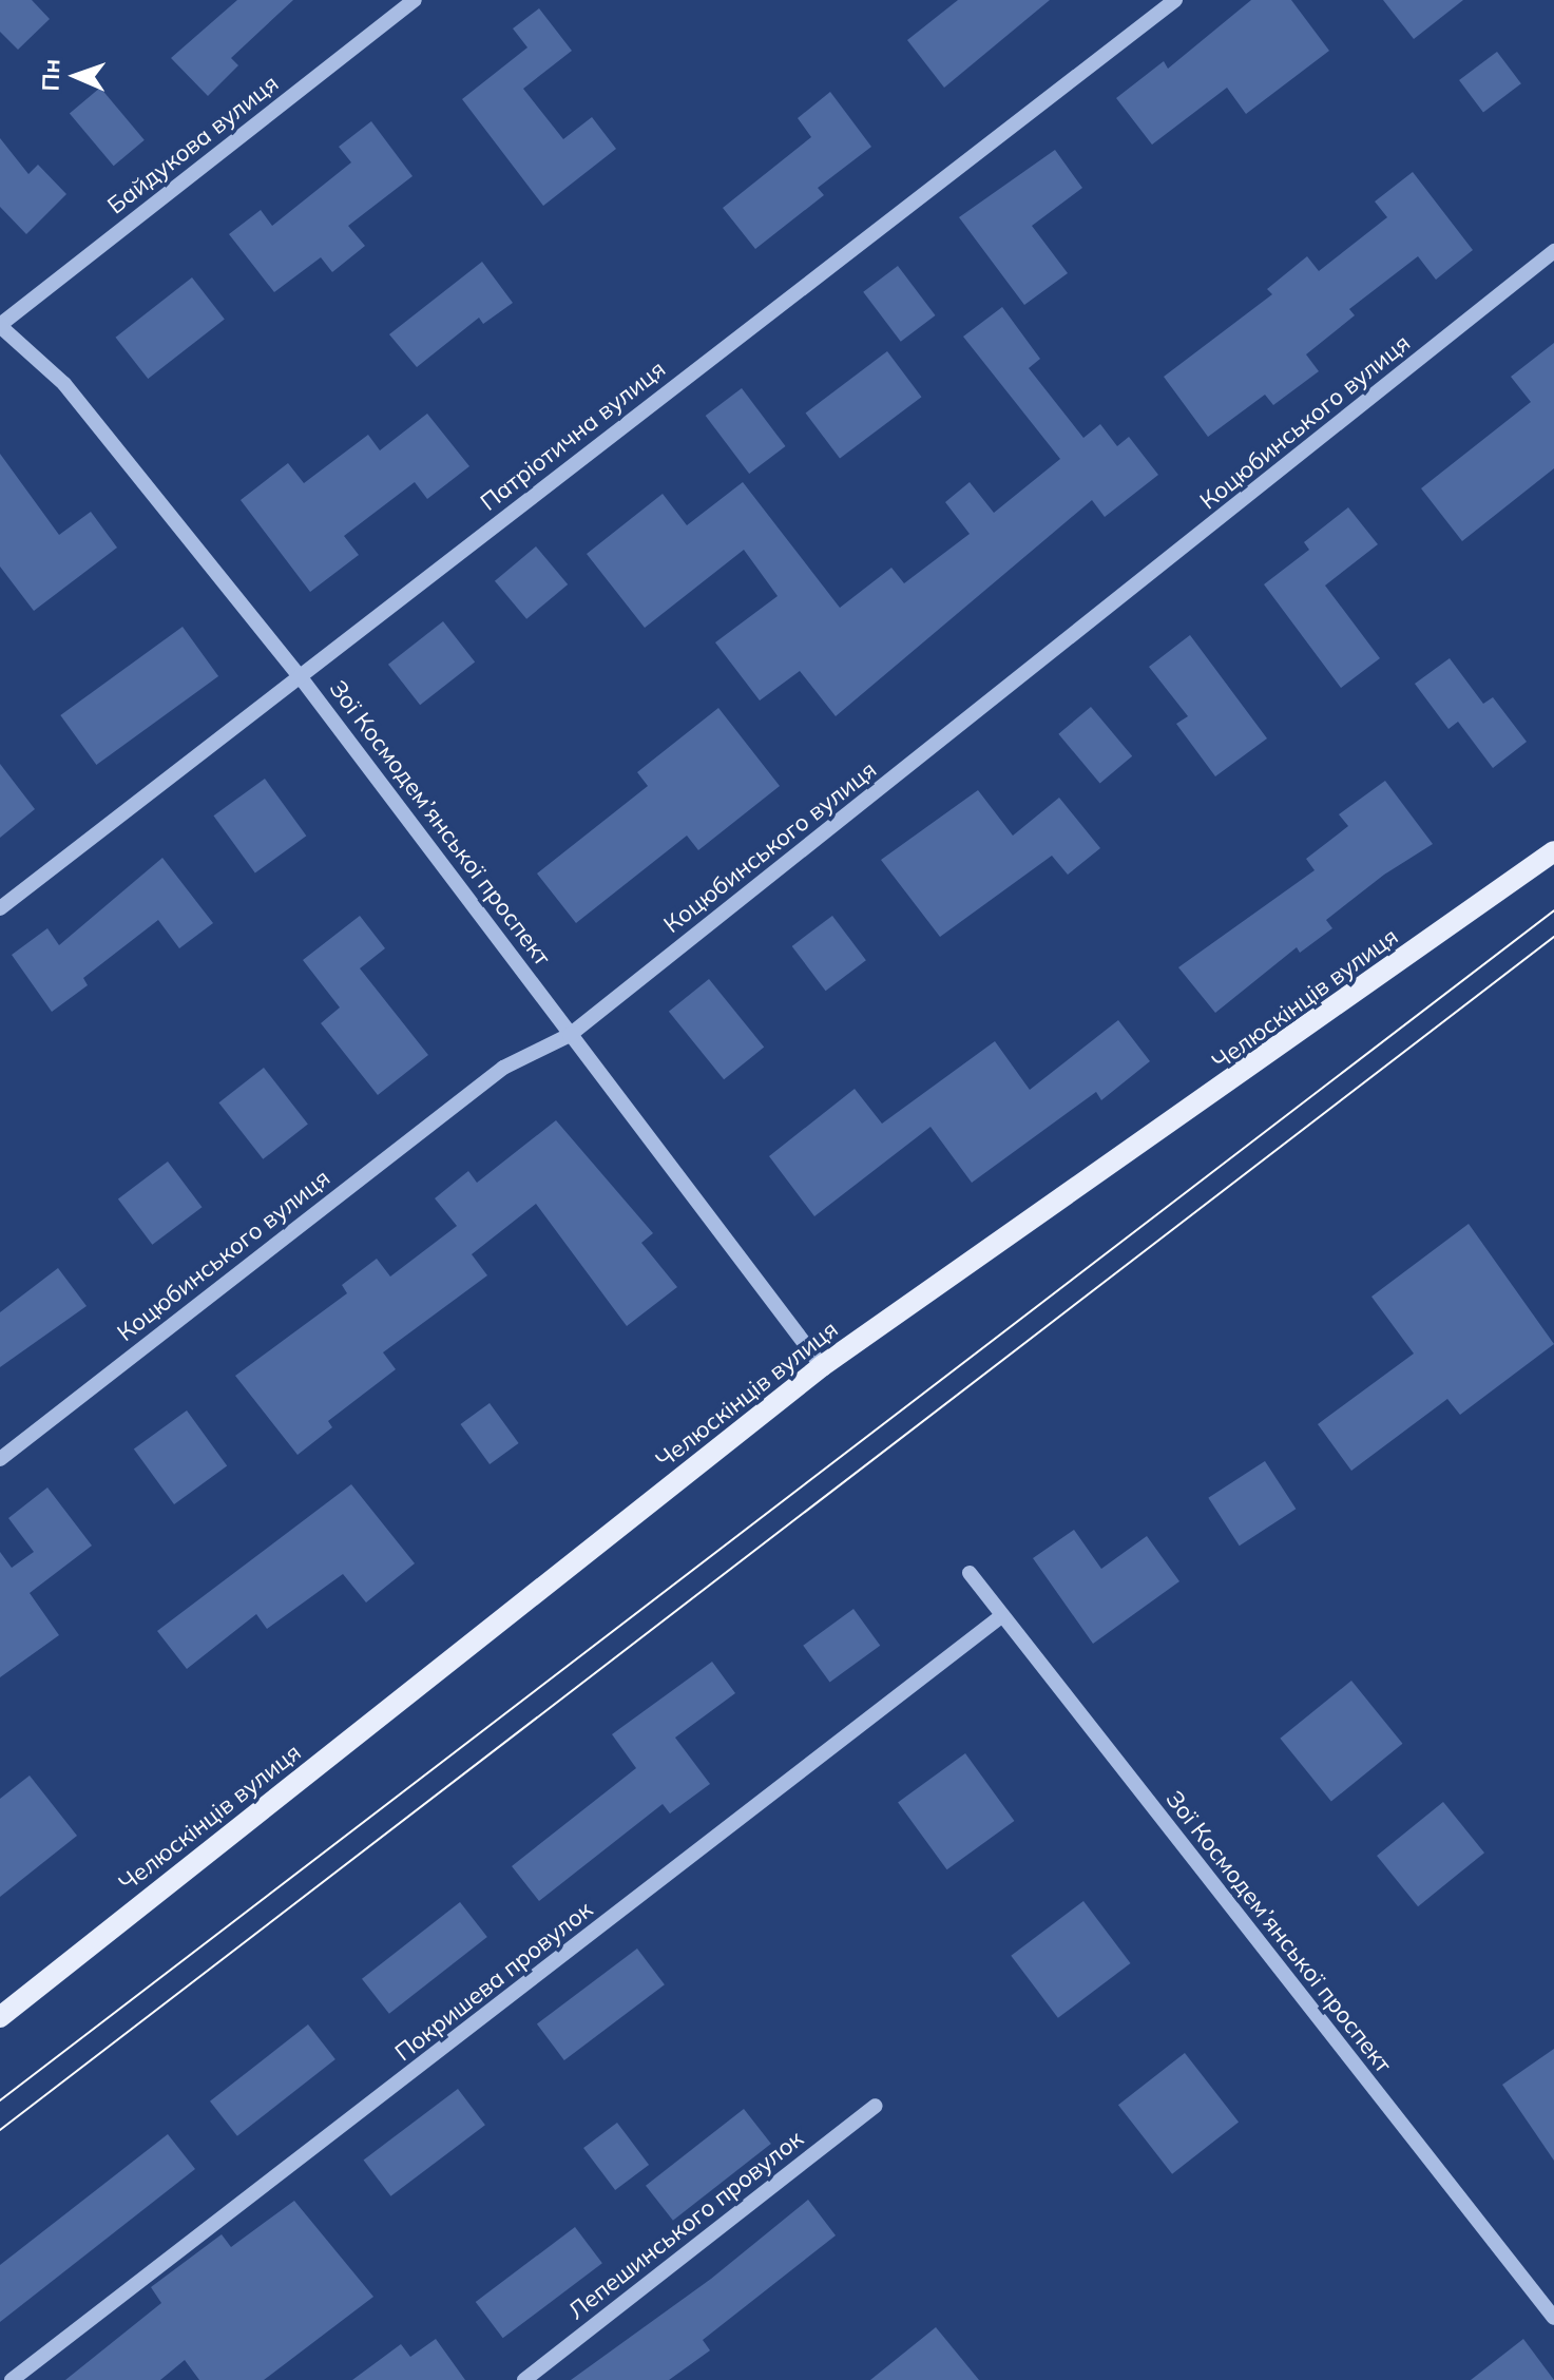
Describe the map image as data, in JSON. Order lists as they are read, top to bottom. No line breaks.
{"streets":{"main road":["Челюскінців вулиця"],"street":["Байдукова вулиця","Коцюбинського вулиця","Патріотична вулиця","Зої Космодем’янської проспект","Покришева провулок","Лепешинського провулок"]},"crossings":[["Байдукова вулиця","Зої Космодем’янської проспект"],["Коцюбинського вулиця","Зої Космодем’янської проспект"],["Патріотична вулиця","Зої Космодем’янської проспект"],["Зої Космодем’янської проспект","Челюскінців вулиця"],["Зої Космодем’янської проспект","Покришева провулок"]],"north":"left"}
